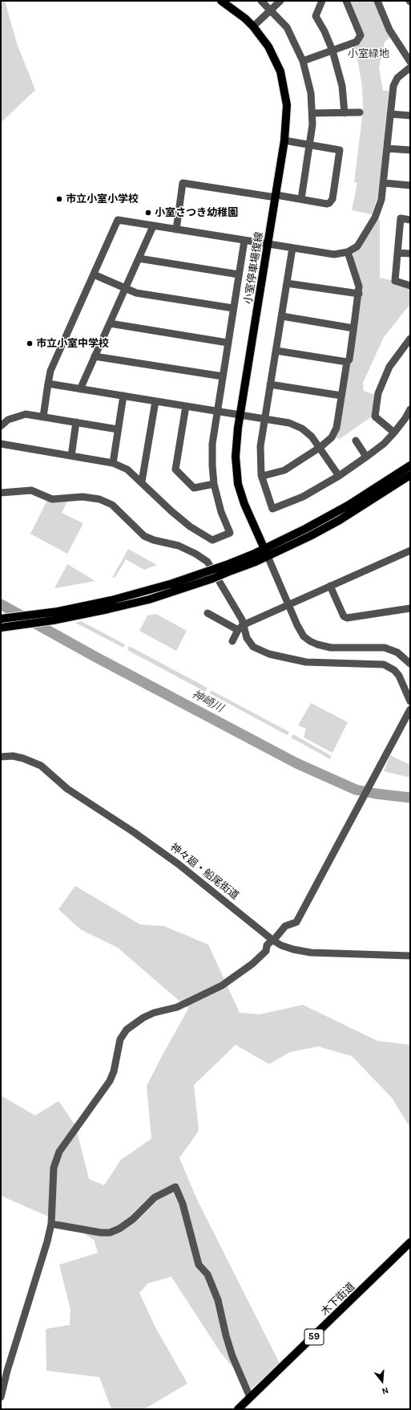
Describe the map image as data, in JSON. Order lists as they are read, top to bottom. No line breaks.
{"streets":{"main road":["小室停車場復線","木下街道","59"],"street":["神々廻・船尾街道"]},"water":["神崎川"],"parks":["小室緑地"],"places":["市立小室小学校","小室さつき幼稚園","市立小室中学校"],"north":"bottom"}
